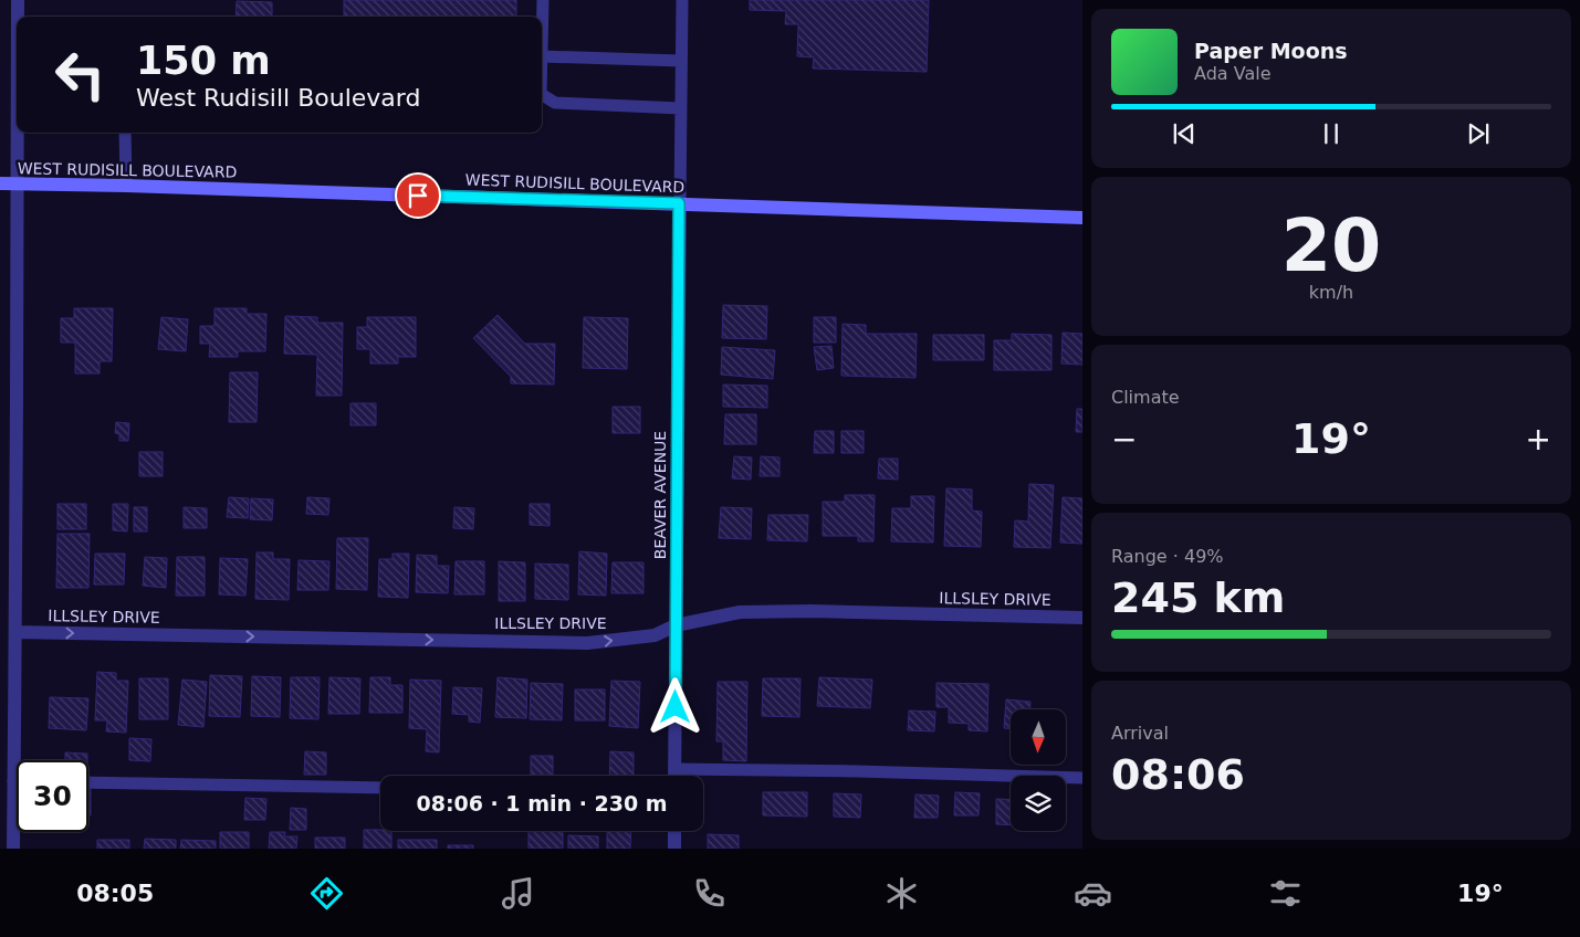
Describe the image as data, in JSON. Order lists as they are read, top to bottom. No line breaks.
{"streets":{"street":["WEST RUDISILL BOULEVARD","BEAVER AVENUE","ILLSLEY DRIVE"]},"crossings":[["WEST RUDISILL BOULEVARD","BEAVER AVENUE"],["BEAVER AVENUE","ILLSLEY DRIVE"]],"one_way":["ILLSLEY DRIVE"],"north":"bottom","page":{"turn":["150 m","West Rudisill Boulevard"],"song":["Paper Moons","Ada Vale"],"tile":[["20","km/h"],"Climate",["Range · 49%","245 km"],["Arrival","08:06"]],"heat":["−","19°","+"],"limit":"30","trip":"08:06 · 1 min · 230 m","tabs":["08:05","19°"]}}
